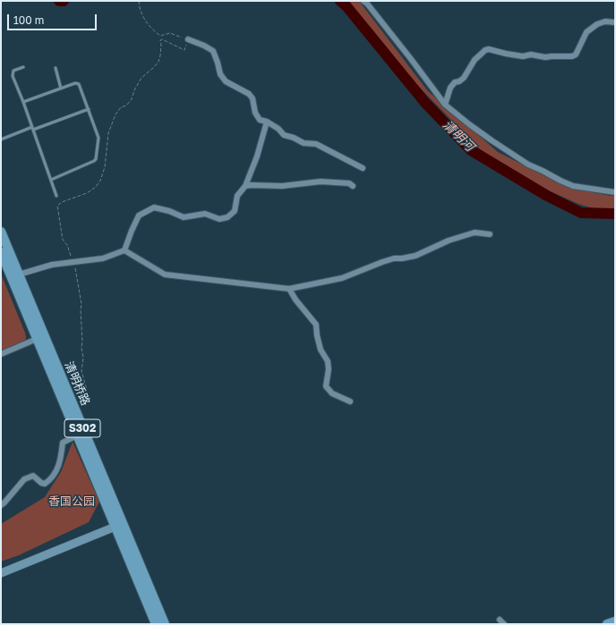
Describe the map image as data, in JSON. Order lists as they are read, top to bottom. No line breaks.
{"streets":{"main road":["清明桥路","S302"]},"water":["清明河"],"parks":["香国公园"],"scale_bar":"100 m"}
